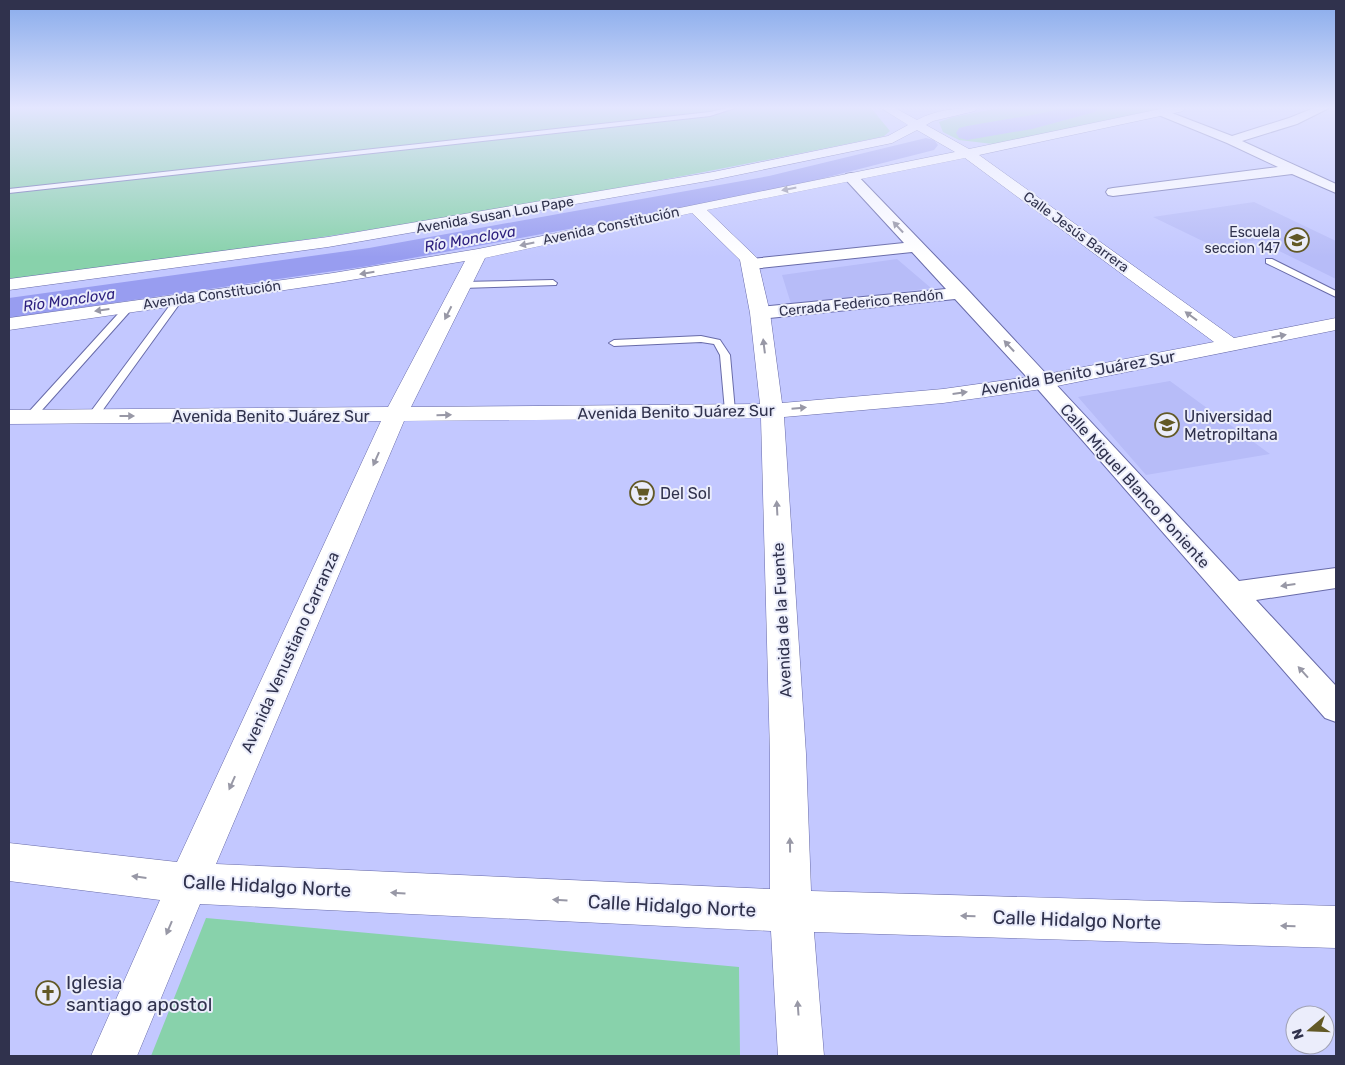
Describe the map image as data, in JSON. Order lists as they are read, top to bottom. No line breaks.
{"streets":{"street":["Avenida Susan Lou Pape","Avenida Constitución","Calle Jesús Barrera","Cerrada Federico Rendón","Avenida Benito Juárez Sur","Calle Miguel Blanco Poniente","Avenida de la Fuente","Avenida Venustiano Carranza","Calle Hidalgo Norte"]},"crossings":[["Avenida Constitución","Calle Miguel Blanco Poniente"],["Avenida Constitución","Avenida Venustiano Carranza"],["Calle Jesús Barrera","Avenida Benito Juárez Sur"],["Cerrada Federico Rendón","Calle Miguel Blanco Poniente"],["Cerrada Federico Rendón","Avenida de la Fuente"],["Avenida Benito Juárez Sur","Calle Miguel Blanco Poniente"],["Avenida Benito Juárez Sur","Avenida de la Fuente"],["Avenida Benito Juárez Sur","Avenida Venustiano Carranza"],["Avenida de la Fuente","Calle Hidalgo Norte"],["Avenida Venustiano Carranza","Calle Hidalgo Norte"]],"one_way":["Avenida Constitución","Calle Jesús Barrera","Avenida Benito Juárez Sur","Calle Miguel Blanco Poniente","Avenida de la Fuente","Avenida Venustiano Carranza","Calle Hidalgo Norte"],"water":["Río Monclova"],"places":{"school or university":["Escuela seccion 147","Universidad Metropiltana"],"supermarket":["Del Sol"],"church":["Iglesia santiago apostol"]},"north":"left"}
